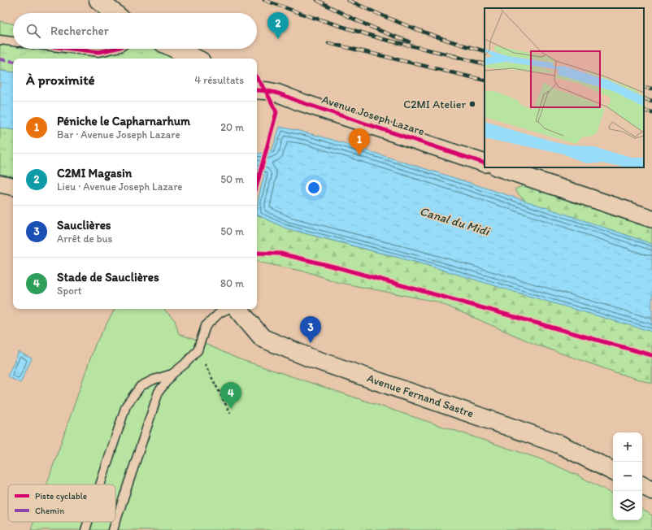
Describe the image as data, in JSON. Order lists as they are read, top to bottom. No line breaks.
{"streets":{"main road":["Avenue Fernand Sastre"],"street":["Avenue Joseph Lazare"]},"water":["Canal du Midi"],"places":["C2MI Atelier"],"legend":["Piste cyclable","Chemin"],"page":{"pins":["2","1","3","4"],"search":"Rechercher","heading":["À proximité","4 résultats"],"list":[{"mark":"1","name":"Péniche le Capharnarhum","note":"Bar · Avenue Joseph Lazare","value":"20 m"},{"mark":"2","name":"C2MI Magasin","note":"Lieu · Avenue Joseph Lazare","value":"50 m"},{"mark":"3","name":"Sauclières","note":"Arrêt de bus","value":"50 m"},{"mark":"4","name":"Stade de Sauclières","note":"Sport","value":"80 m"}],"map_buttons":["+","−"]}}
